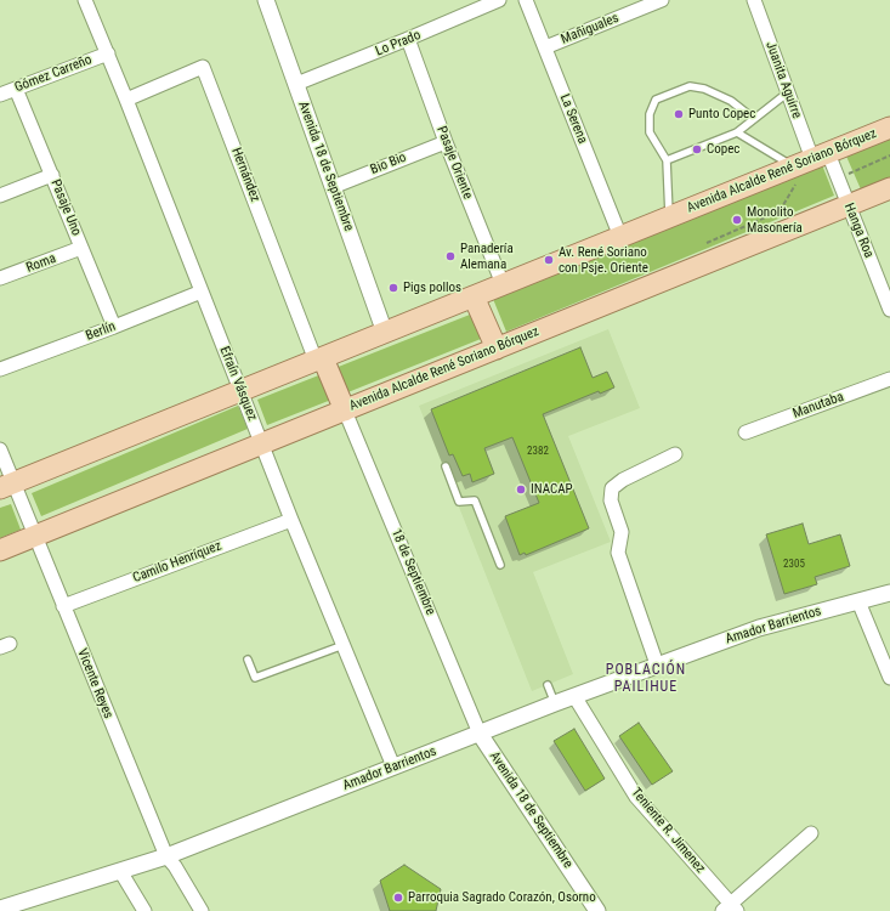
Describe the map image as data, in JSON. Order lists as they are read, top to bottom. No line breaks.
{"streets":{"main road":["Avenida Alcalde René Soriano Bórquez"],"street":["Mañiguales","Lo Prado","Gómez Carreño","Juanita Aguirre","La Serena","Pasaje Oriente","Bio Bio","Avenida 18 de Septiembre","Hernández","Pasaje Uno","Hanga Roa","Roma","Berlín","Efraín Vásquez","Manutaba","Camilo Henríquez","18 de Septiembre","Amador Barrientos","Vicente Reyes","Teniente R. Jimenez"]},"crossings":[["Mañiguales","La Serena"],["Lo Prado","Pasaje Oriente"],["Lo Prado","Avenida 18 de Septiembre"],["Gómez Carreño","Pasaje Uno"],["Gómez Carreño","Efraín Vásquez"],["Juanita Aguirre","Avenida Alcalde René Soriano Bórquez"],["Juanita Aguirre","Hanga Roa"],["La Serena","Avenida Alcalde René Soriano Bórquez"],["Pasaje Oriente","Bio Bio"],["Pasaje Oriente","Avenida Alcalde René Soriano Bórquez"],["Bio Bio","Avenida 18 de Septiembre"],["Avenida 18 de Septiembre","Avenida Alcalde René Soriano Bórquez"],["Avenida 18 de Septiembre","18 de Septiembre"],["Avenida 18 de Septiembre","Amador Barrientos"],["Avenida Alcalde René Soriano Bórquez","Hernández"],["Avenida Alcalde René Soriano Bórquez","Hanga Roa"],["Avenida Alcalde René Soriano Bórquez","Efraín Vásquez"],["Avenida Alcalde René Soriano Bórquez","18 de Septiembre"],["Avenida Alcalde René Soriano Bórquez","Vicente Reyes"],["Hernández","Efraín Vásquez"],["Pasaje Uno","Roma"],["Pasaje Uno","Berlín"],["Berlín","Efraín Vásquez"],["Efraín Vásquez","Camilo Henríquez"],["Efraín Vásquez","Amador Barrientos"],["Camilo Henríquez","Vicente Reyes"],["18 de Septiembre","Amador Barrientos"],["Amador Barrientos","Vicente Reyes"],["Amador Barrientos","Teniente R. Jimenez"]],"districts":["POBLACIÓN PAILIHUE"],"places":["Punto Copec","Copec","Monolito Masonería","Panadería Alemana","Av. René Soriano con Psje. Oriente","Pigs pollos","INACAP","Parroquia Sagrado Corazón, Osorno"],"house_numbers":["2382","2305"]}
